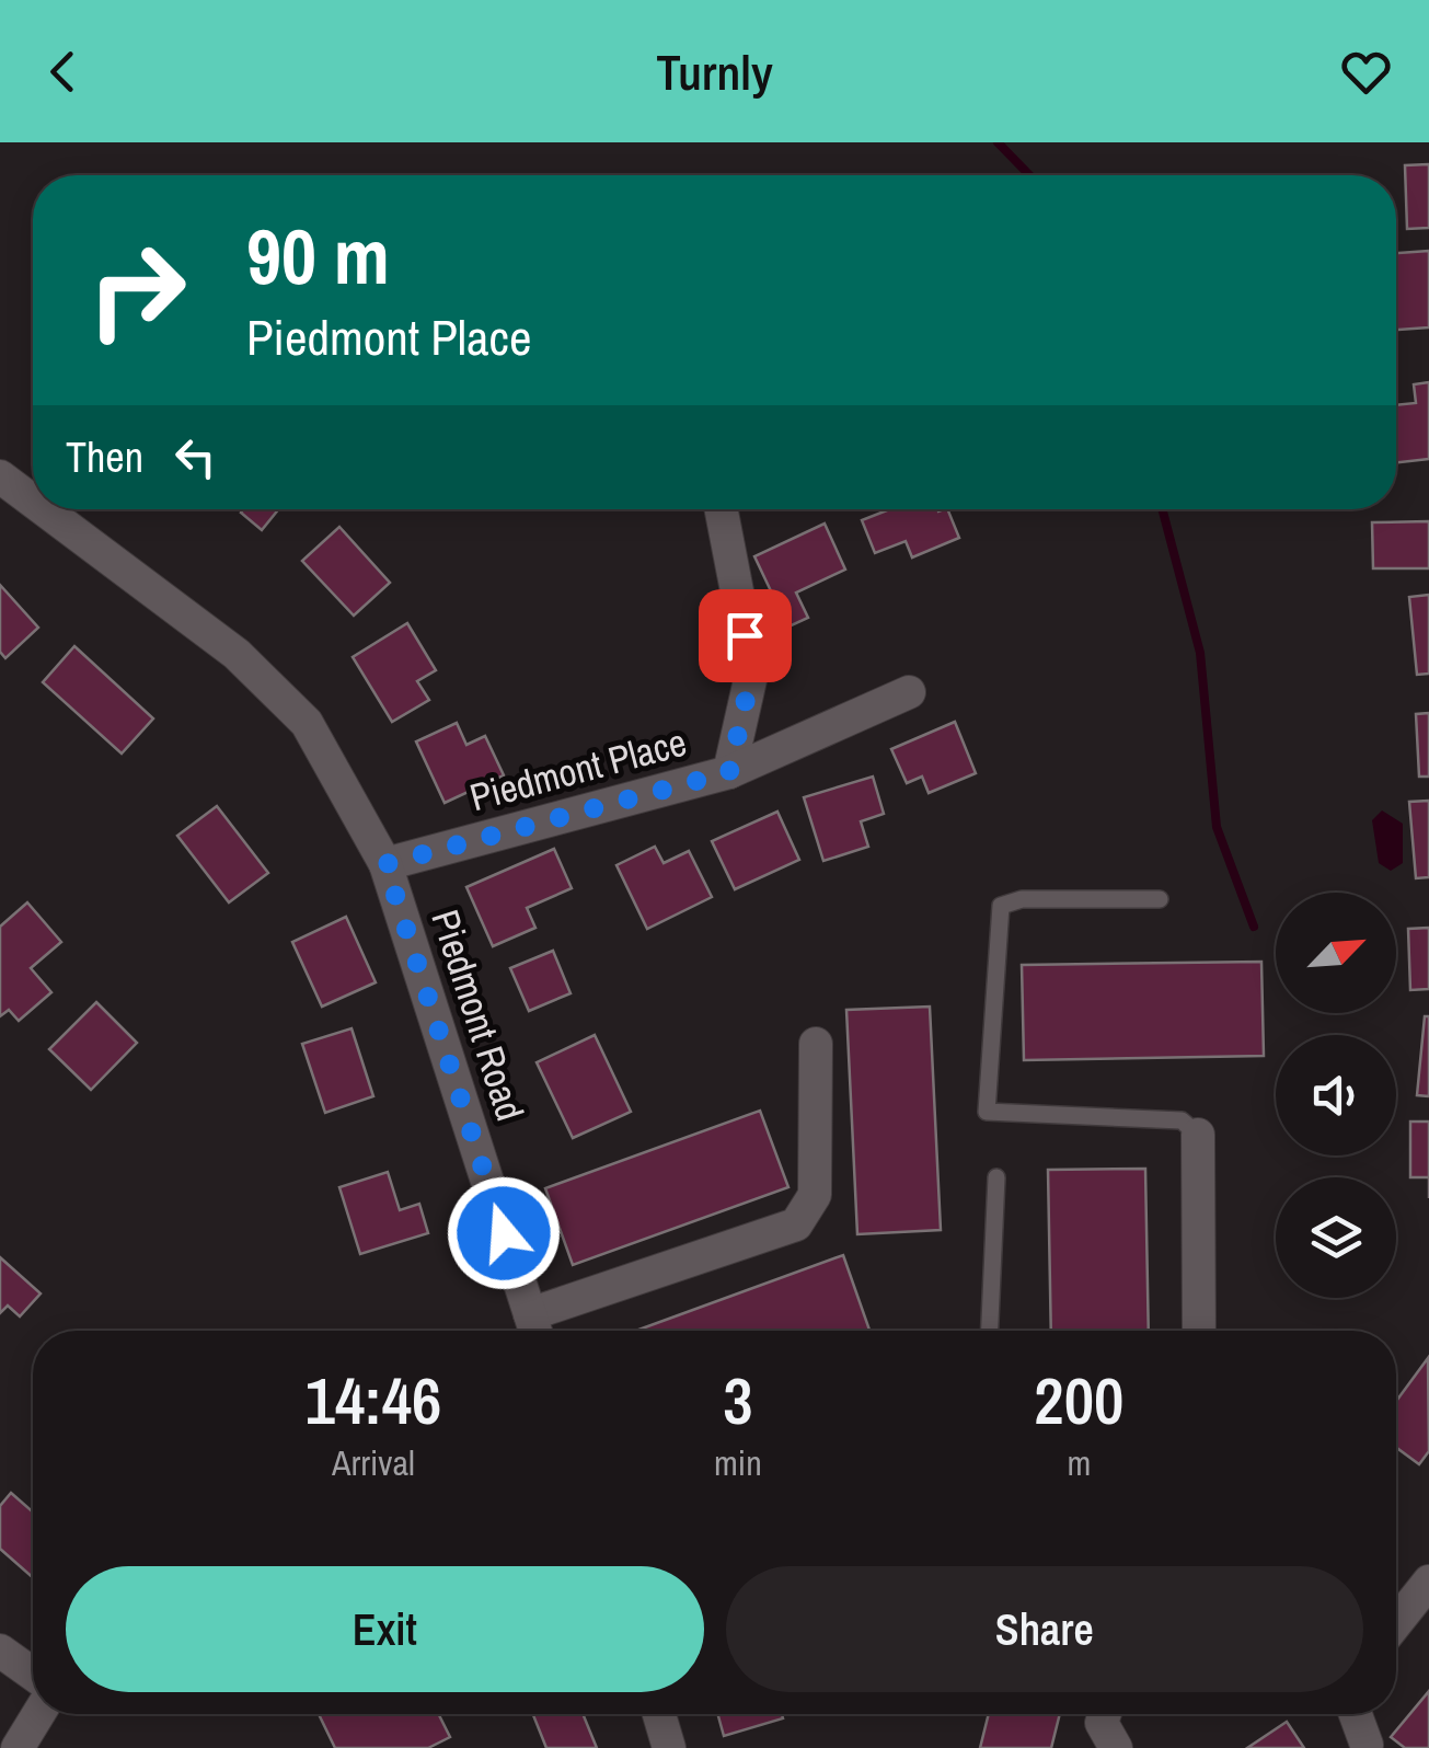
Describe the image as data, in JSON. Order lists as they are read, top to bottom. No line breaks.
{"streets":{"street":["Piedmont Place","Piedmont Road"]},"crossings":[["Piedmont Place","Piedmont Road"]],"north":"top right","page":{"header":"Turnly","turn":["90 m","Piedmont Place"],"then":"Then","eta":["14:46","Arrival","3","min","200","m"],"buttons":["Exit","Share"]}}
